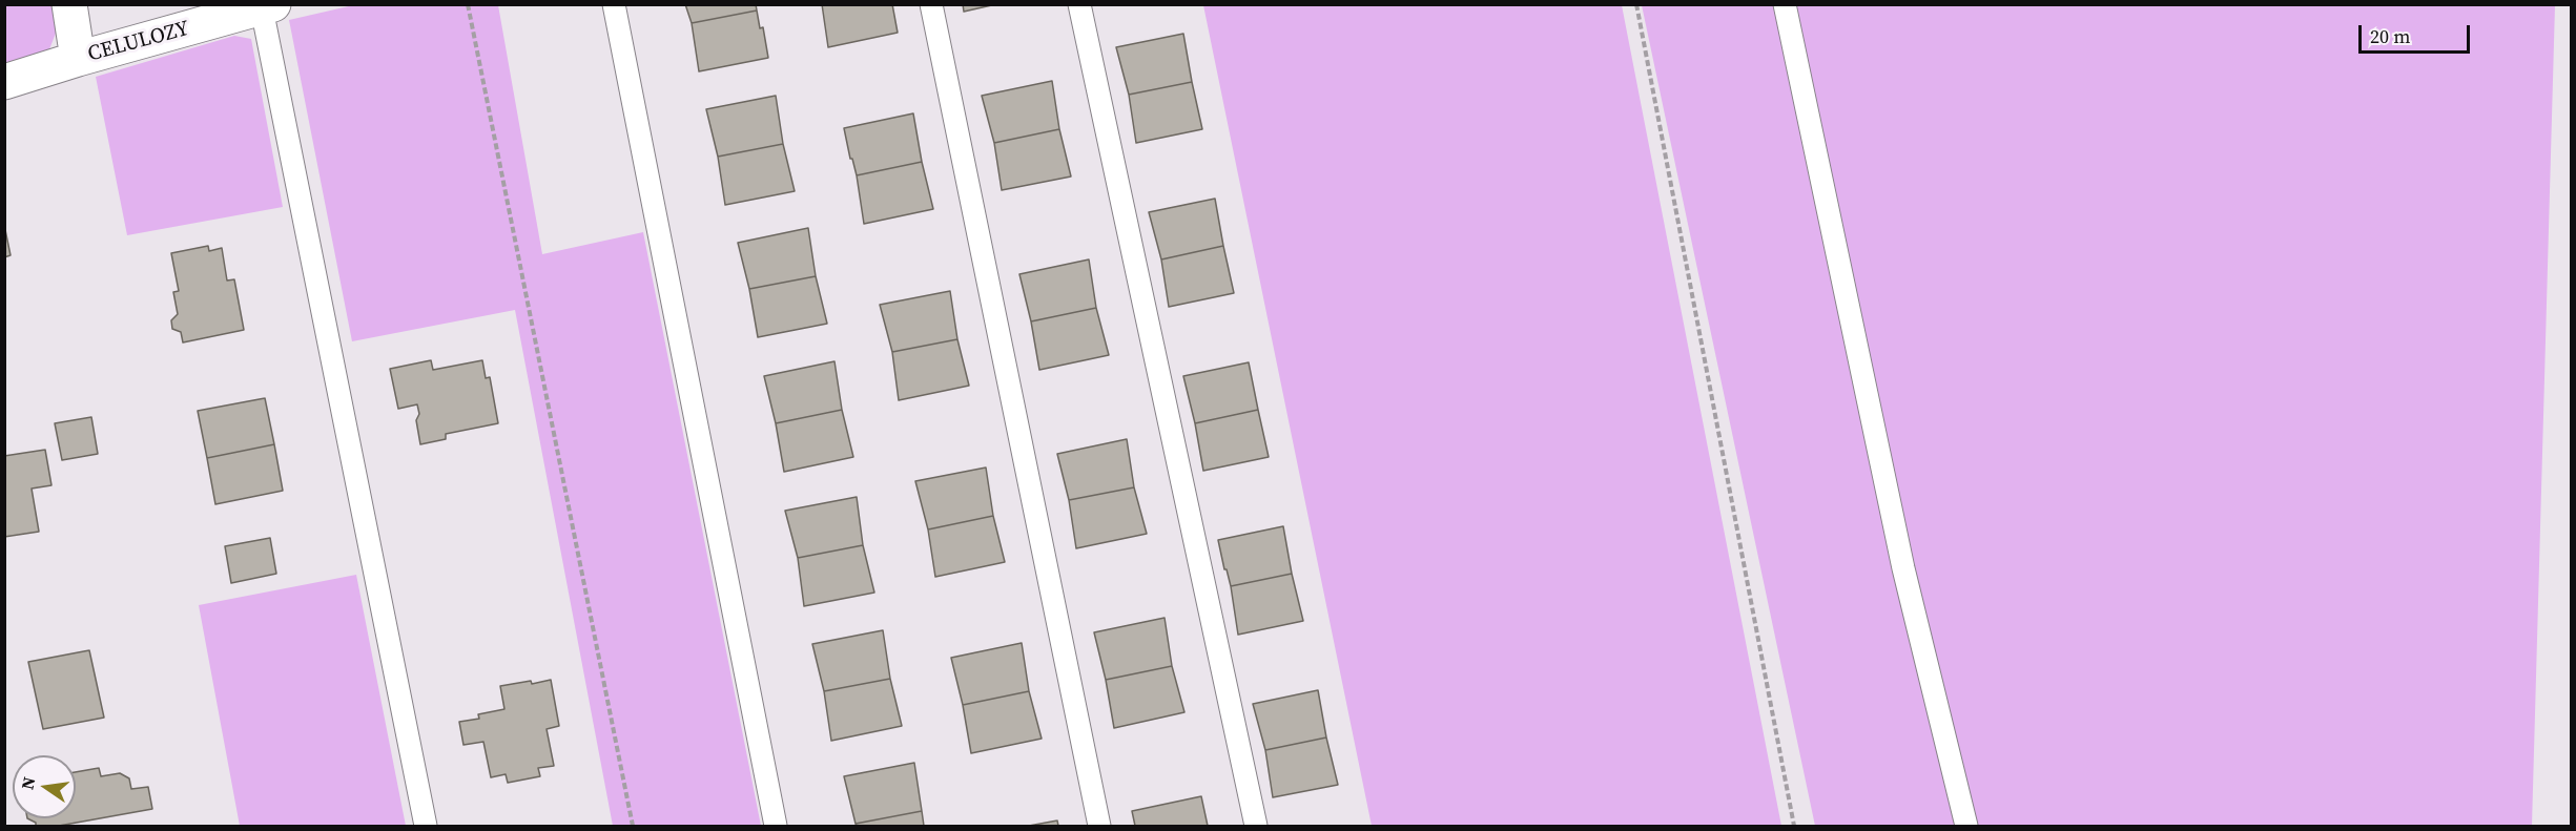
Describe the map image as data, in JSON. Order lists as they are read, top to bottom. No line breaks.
{"streets":{"street":["CELULOZY"]},"scale_bar":"20 m","north":"left"}
